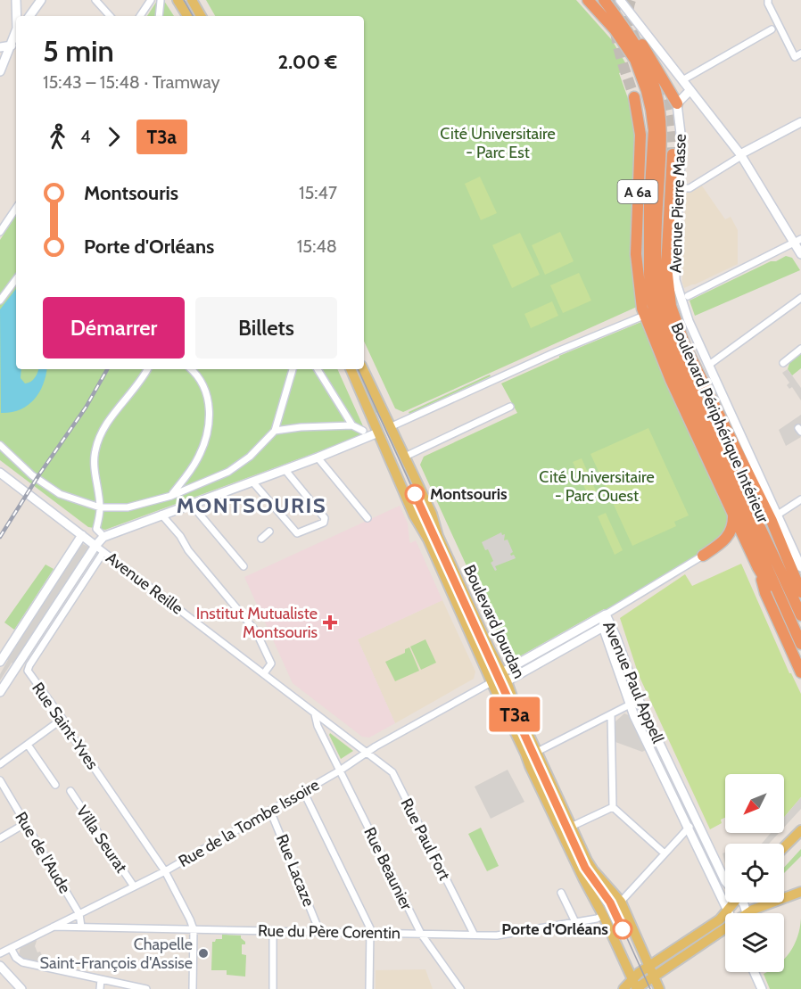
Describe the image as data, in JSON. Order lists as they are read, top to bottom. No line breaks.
{"streets":{"highway":["A 6a","Boulevard Périphérique Intérieur"],"main road":["Boulevard Jourdan"],"street":["Avenue Pierre Masse","Avenue Reille","Avenue Paul Appell","Rue Saint-Yves","Rue de la Tombe Issoire","Villa Seurat","Rue Paul Fort","Rue de l'Aude","Rue Beaunier","Rue Lacaze","Rue du Père Corentin"]},"crossings":[["Avenue Reille","Rue Saint-Yves"],["Avenue Reille","Rue de la Tombe Issoire"],["Avenue Reille","Rue Paul Fort"],["Avenue Reille","Rue Beaunier"],["Boulevard Jourdan","Rue de la Tombe Issoire"],["Boulevard Jourdan","Rue du Père Corentin"],["Rue Saint-Yves","Rue de la Tombe Issoire"],["Rue Saint-Yves","Rue du Père Corentin"],["Rue de la Tombe Issoire","Villa Seurat"],["Rue de la Tombe Issoire","Rue Paul Fort"],["Rue de la Tombe Issoire","Rue de l'Aude"],["Rue de la Tombe Issoire","Rue Beaunier"],["Rue de la Tombe Issoire","Rue Lacaze"],["Rue de la Tombe Issoire","Rue du Père Corentin"],["Rue Paul Fort","Rue du Père Corentin"],["Rue de l'Aude","Rue du Père Corentin"],["Rue Beaunier","Rue du Père Corentin"],["Rue Lacaze","Rue du Père Corentin"]],"districts":["MONTSOURIS"],"parks":["Cité Universitaire - Parc Est","Cité Universitaire - Parc Ouest"],"places":{"other":["Montsouris","Porte d'Orléans","Chapelle Saint-François d'Assise"],"health":["Institut Mutualiste Montsouris"]},"lines":["tram line T3a"],"north":"bottom left","page":{"on_map":"T3a","heading":["5 min","15:43 – 15:48 · Tramway","2.00 €"],"legs":["4","T3a"],"list":[{"name":"Montsouris","value":"15:47"},{"name":"Porte d'Orléans","value":"15:48"}],"buttons":["Démarrer","Billets"]}}
